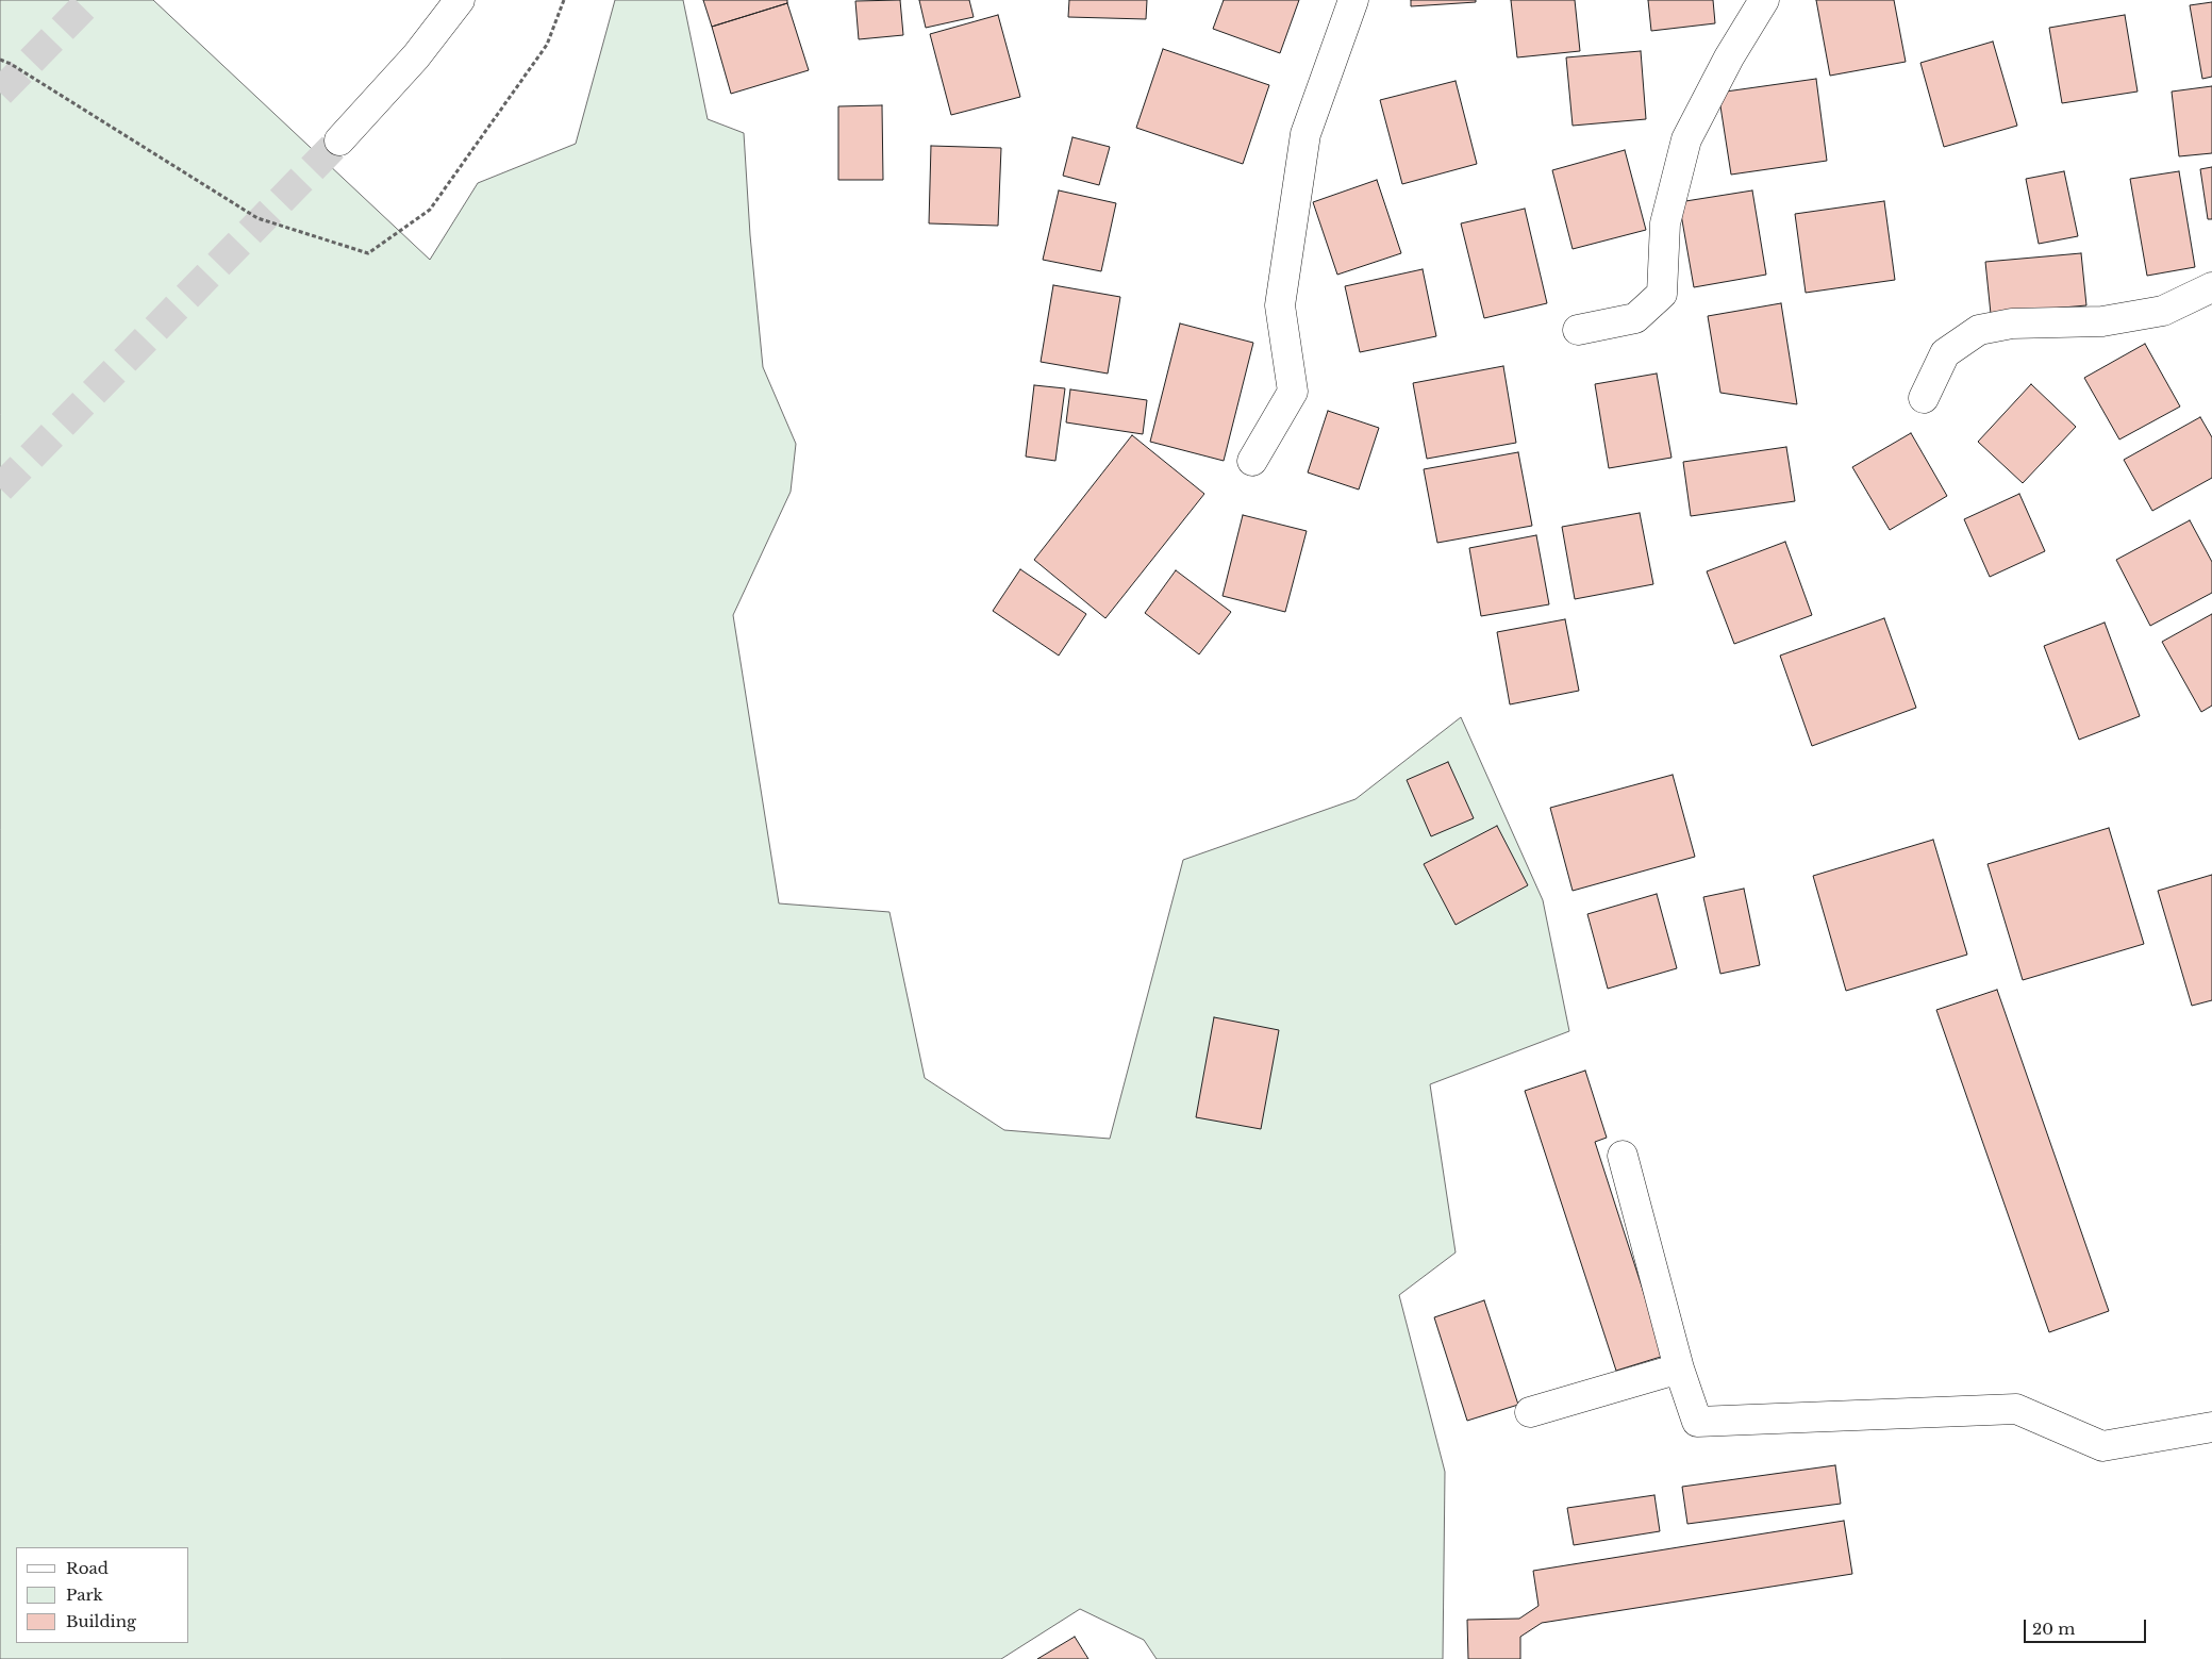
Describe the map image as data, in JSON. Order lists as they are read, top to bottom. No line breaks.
{"legend":["Road","Park","Building"],"scale_bar":"20 m"}
